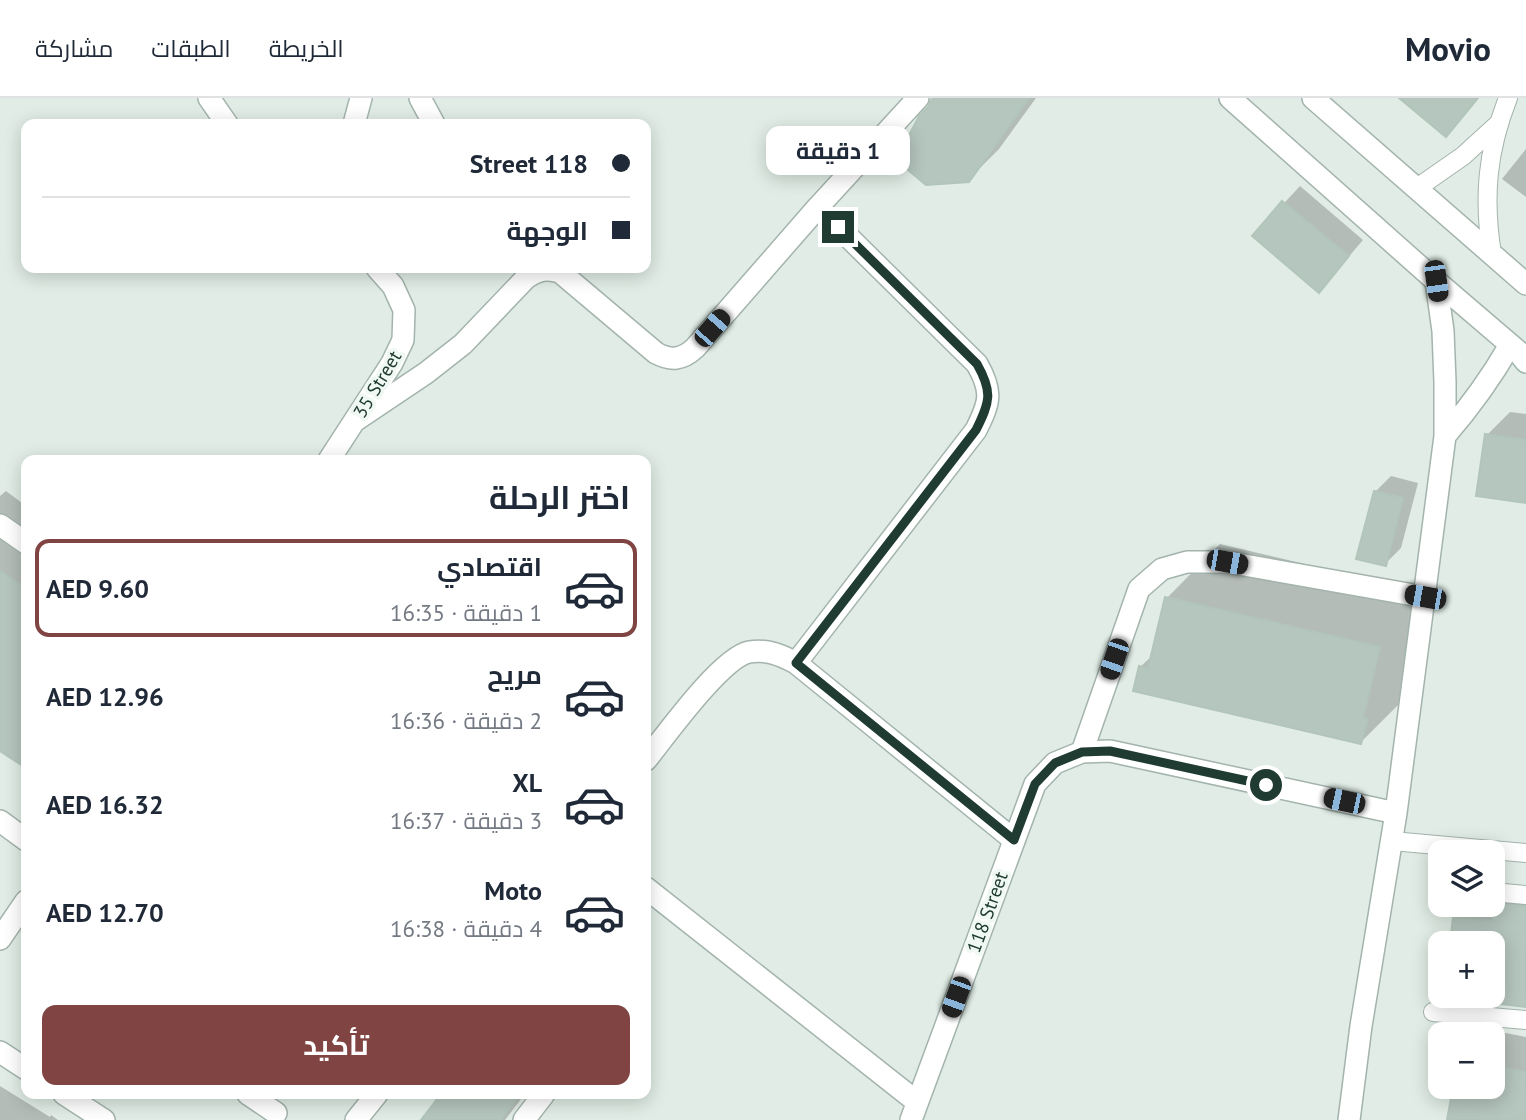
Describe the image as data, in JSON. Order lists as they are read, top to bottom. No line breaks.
{"streets":{"street":["35 Street","118 Street"]},"page":{"header":"Movio","nav":["الخريطة","الطبقات","مشاركة"],"banner":["118 Street","الوجهة"],"bubble":"1 دقيقة","heading":"اختر الرحلة","list":[{"name":"اقتصادي","note":"1 دقيقة · 16:35","value":"AED 9.60"},{"name":"مريح","note":"2 دقيقة · 16:36","value":"AED 12.96"},{"name":"XL","note":"3 دقيقة · 16:37","value":"AED 16.32"},{"name":"Moto","note":"4 دقيقة · 16:38","value":"AED 12.70"}],"map_buttons":["+","−"],"buttons":"تأكيد"}}
